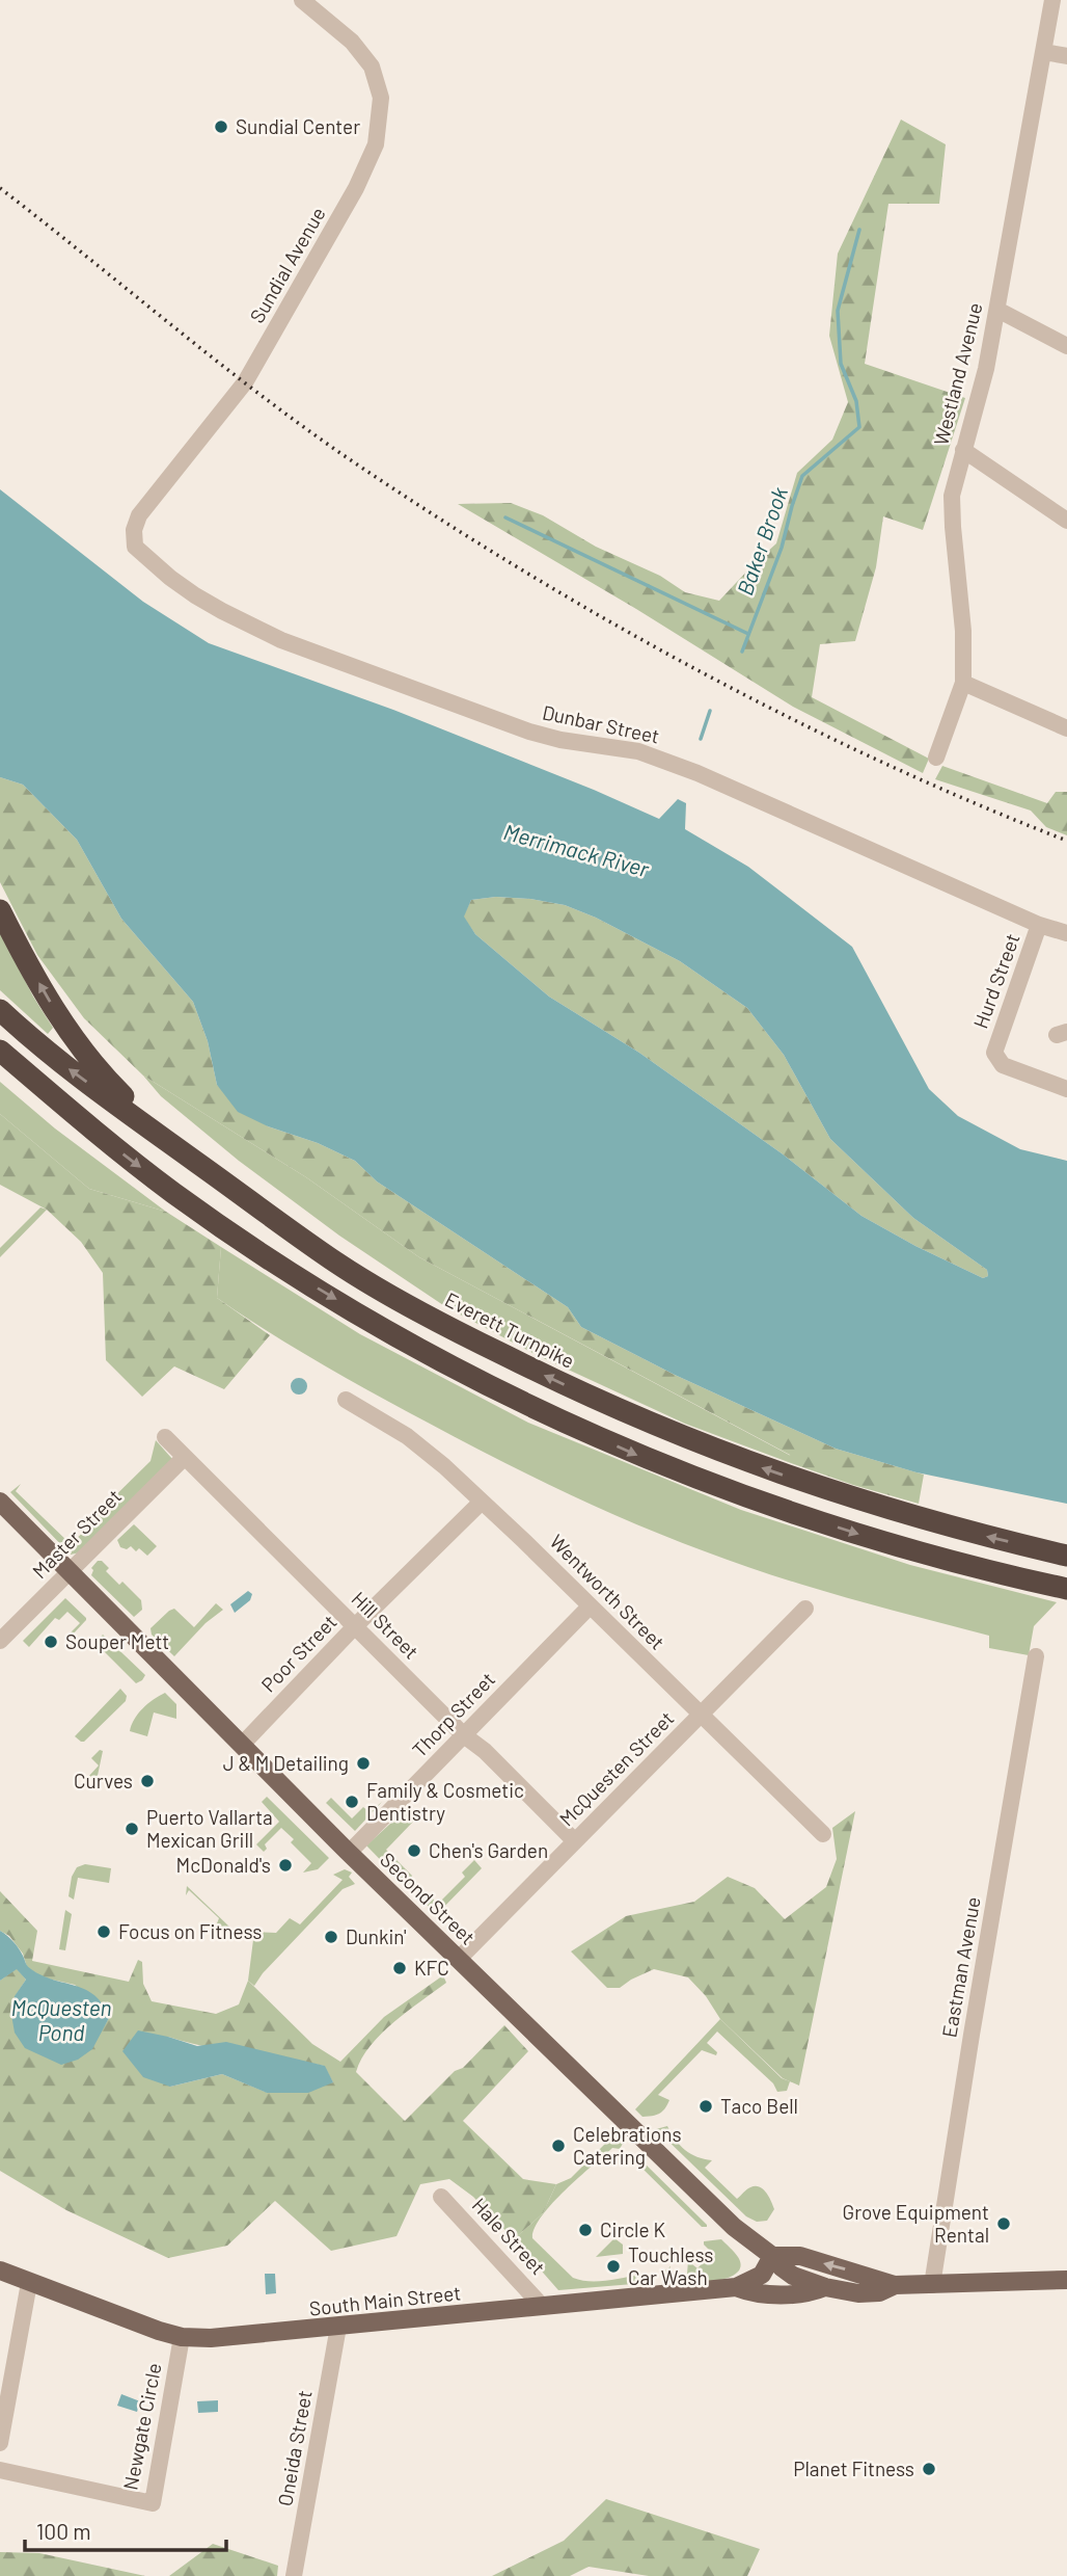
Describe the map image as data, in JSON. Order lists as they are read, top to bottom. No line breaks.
{"streets":{"highway":["Everett Turnpike"],"main road":["Second Street","South Main Street"],"street":["Sundial Avenue","Westland Avenue","Dunbar Street","Hurd Street","Master Street","Wentworth Street","Hill Street","Poor Street","Thorp Street","McQuesten Street","Eastman Avenue","Hale Street","Newgate Circle","Oneida Street"]},"crossings":[["Sundial Avenue","Dunbar Street"],["Dunbar Street","Hurd Street"],["Master Street","Hill Street"],["Master Street","Second Street"],["Wentworth Street","Poor Street"],["Wentworth Street","Thorp Street"],["Wentworth Street","McQuesten Street"],["Hill Street","Poor Street"],["Hill Street","Thorp Street"],["Hill Street","McQuesten Street"],["Poor Street","Second Street"],["Thorp Street","Second Street"],["McQuesten Street","Second Street"],["Second Street","South Main Street"],["Hale Street","South Main Street"],["South Main Street","Newgate Circle"],["South Main Street","Oneida Street"]],"water":["Baker Brook","Merrimack River","McQuesten Pond"],"places":["Sundial Center","Souper Mett","J & M Detailing","Curves","Family & Cosmetic Dentistry","Puerto Vallarta Mexican Grill","Chen's Garden","McDonald's","Focus on Fitness","Dunkin'","KFC","Taco Bell","Celebrations Catering","Grove Equipment Rental","Circle K","Touchless Car Wash","Planet Fitness"],"scale_bar":"100 m"}
